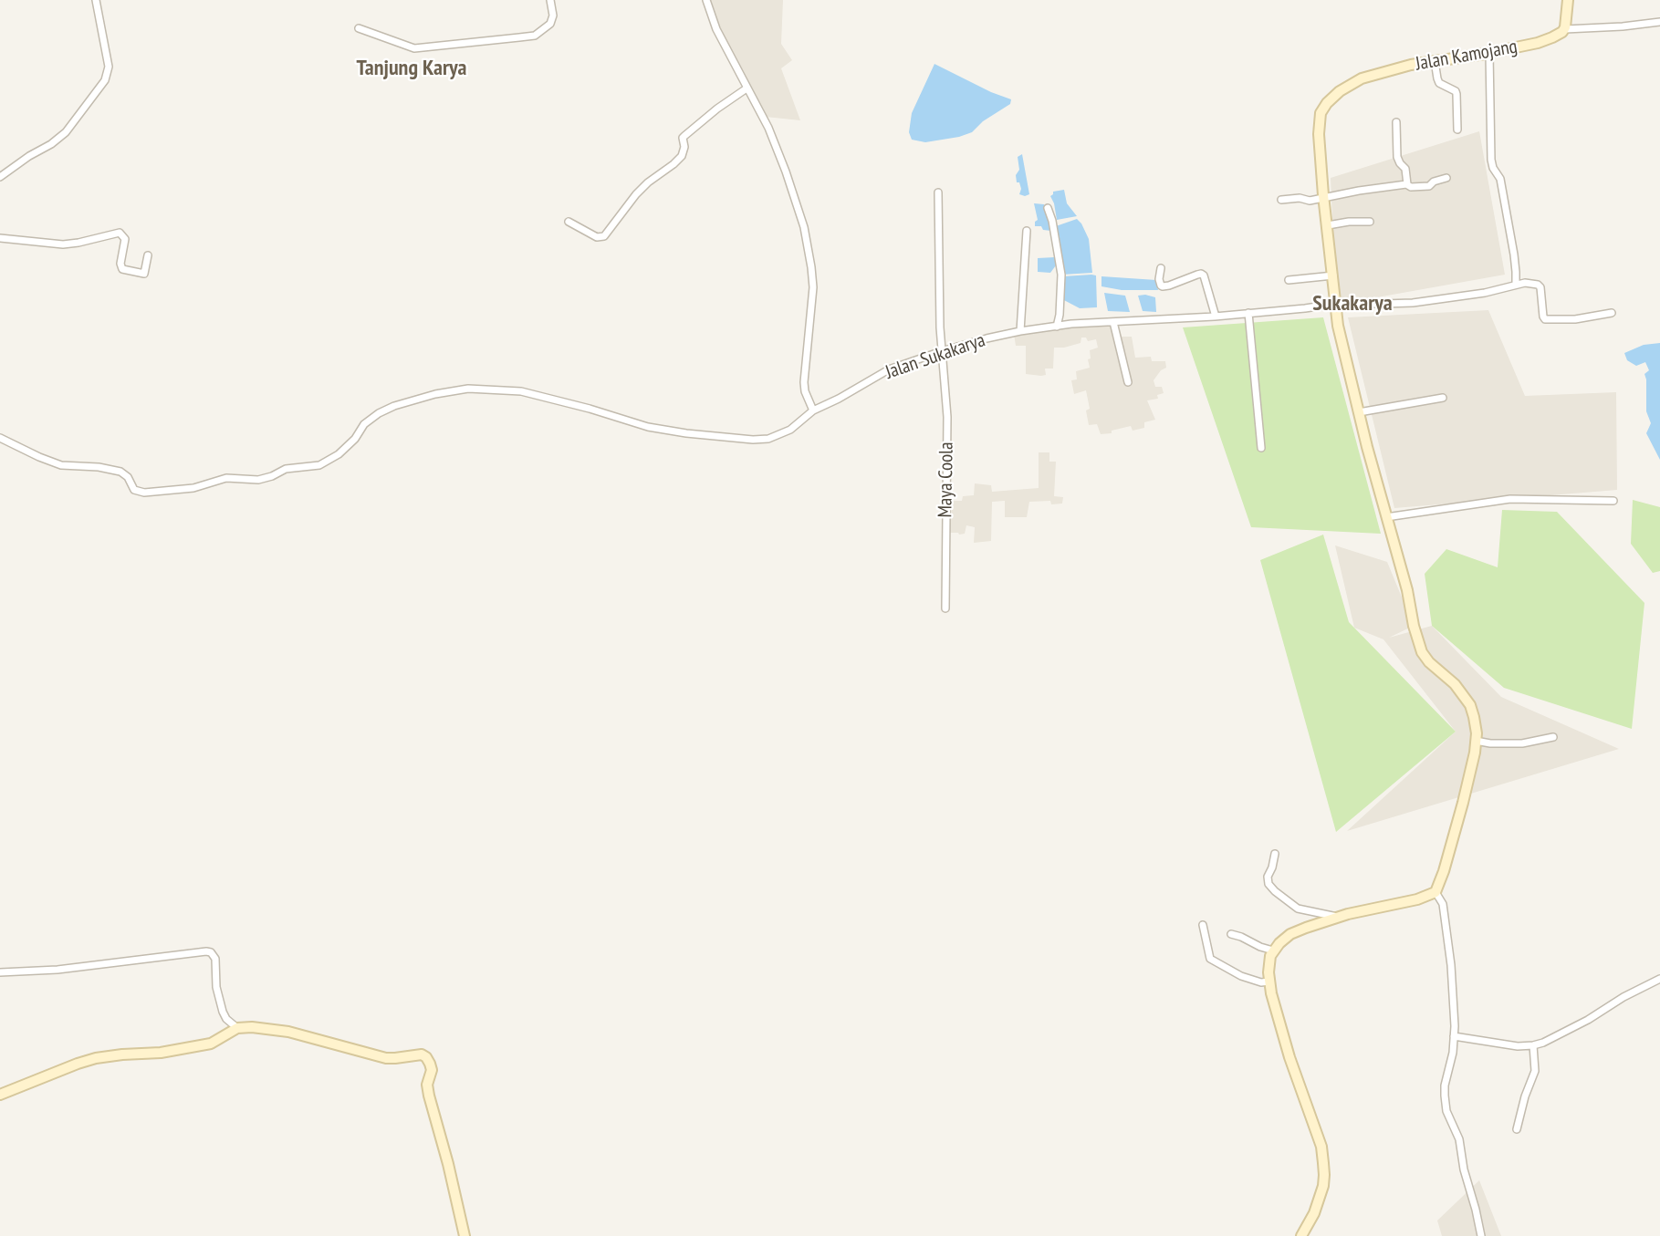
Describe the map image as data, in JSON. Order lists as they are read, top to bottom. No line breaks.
{"streets":{"main road":["Jalan Kamojang"],"street":["Jalan Sukakarya","Maya Coola"]},"crossings":[["Jalan Kamojang","Jalan Sukakarya"],["Jalan Sukakarya","Maya Coola"]],"districts":["Tanjung Karya","Sukakarya"]}
